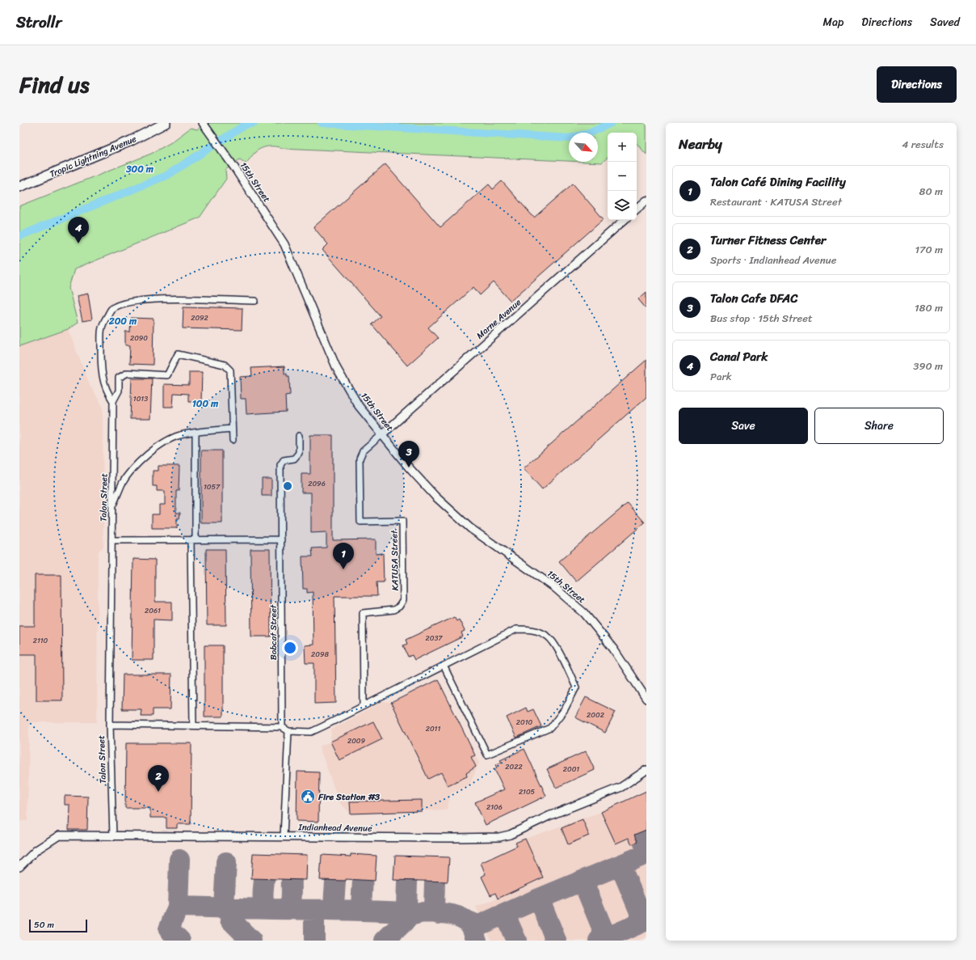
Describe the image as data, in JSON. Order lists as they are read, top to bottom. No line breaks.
{"streets":{"main road":["Tropic Lightning Avenue"],"street":["15th Street","Marne Avenue","Talon Street","KATUSA Street","Bobcat Street","Indianhead Avenue"]},"crossings":[["15th Street","Marne Avenue"],["15th Street","KATUSA Street"],["Marne Avenue","KATUSA Street"],["Talon Street","Indianhead Avenue"]],"places":{"public building":["Fire Station #3"]},"house_numbers":["2092","2090","1013","2096","1057","2061","2037","2110","2098","2002","2010","2011","2009","2022","2001","2105","2106"],"scale_bar":"50 m","north":"bottom right","page":{"header":"Strollr","nav":["Map","Directions","Saved"],"title":"Find us","buttons":["Directions",["Save","Share"]],"heading":["Nearby","4 results"],"map_buttons":["+","−"],"list":[{"mark":"1","name":"Talon Café Dining Facility","note":"Restaurant · KATUSA Street","value":"80 m"},{"mark":"2","name":"Turner Fitness Center","note":"Sports · Indianhead Avenue","value":"170 m"},{"mark":"3","name":"Talon Cafe DFAC","note":"Bus stop · 15th Street","value":"180 m"},{"mark":"4","name":"Canal Park","note":"Park","value":"390 m"}],"pins":["4","3","1","2"],"scale":"50 m"},"rings":["300 m","200 m","100 m"]}
